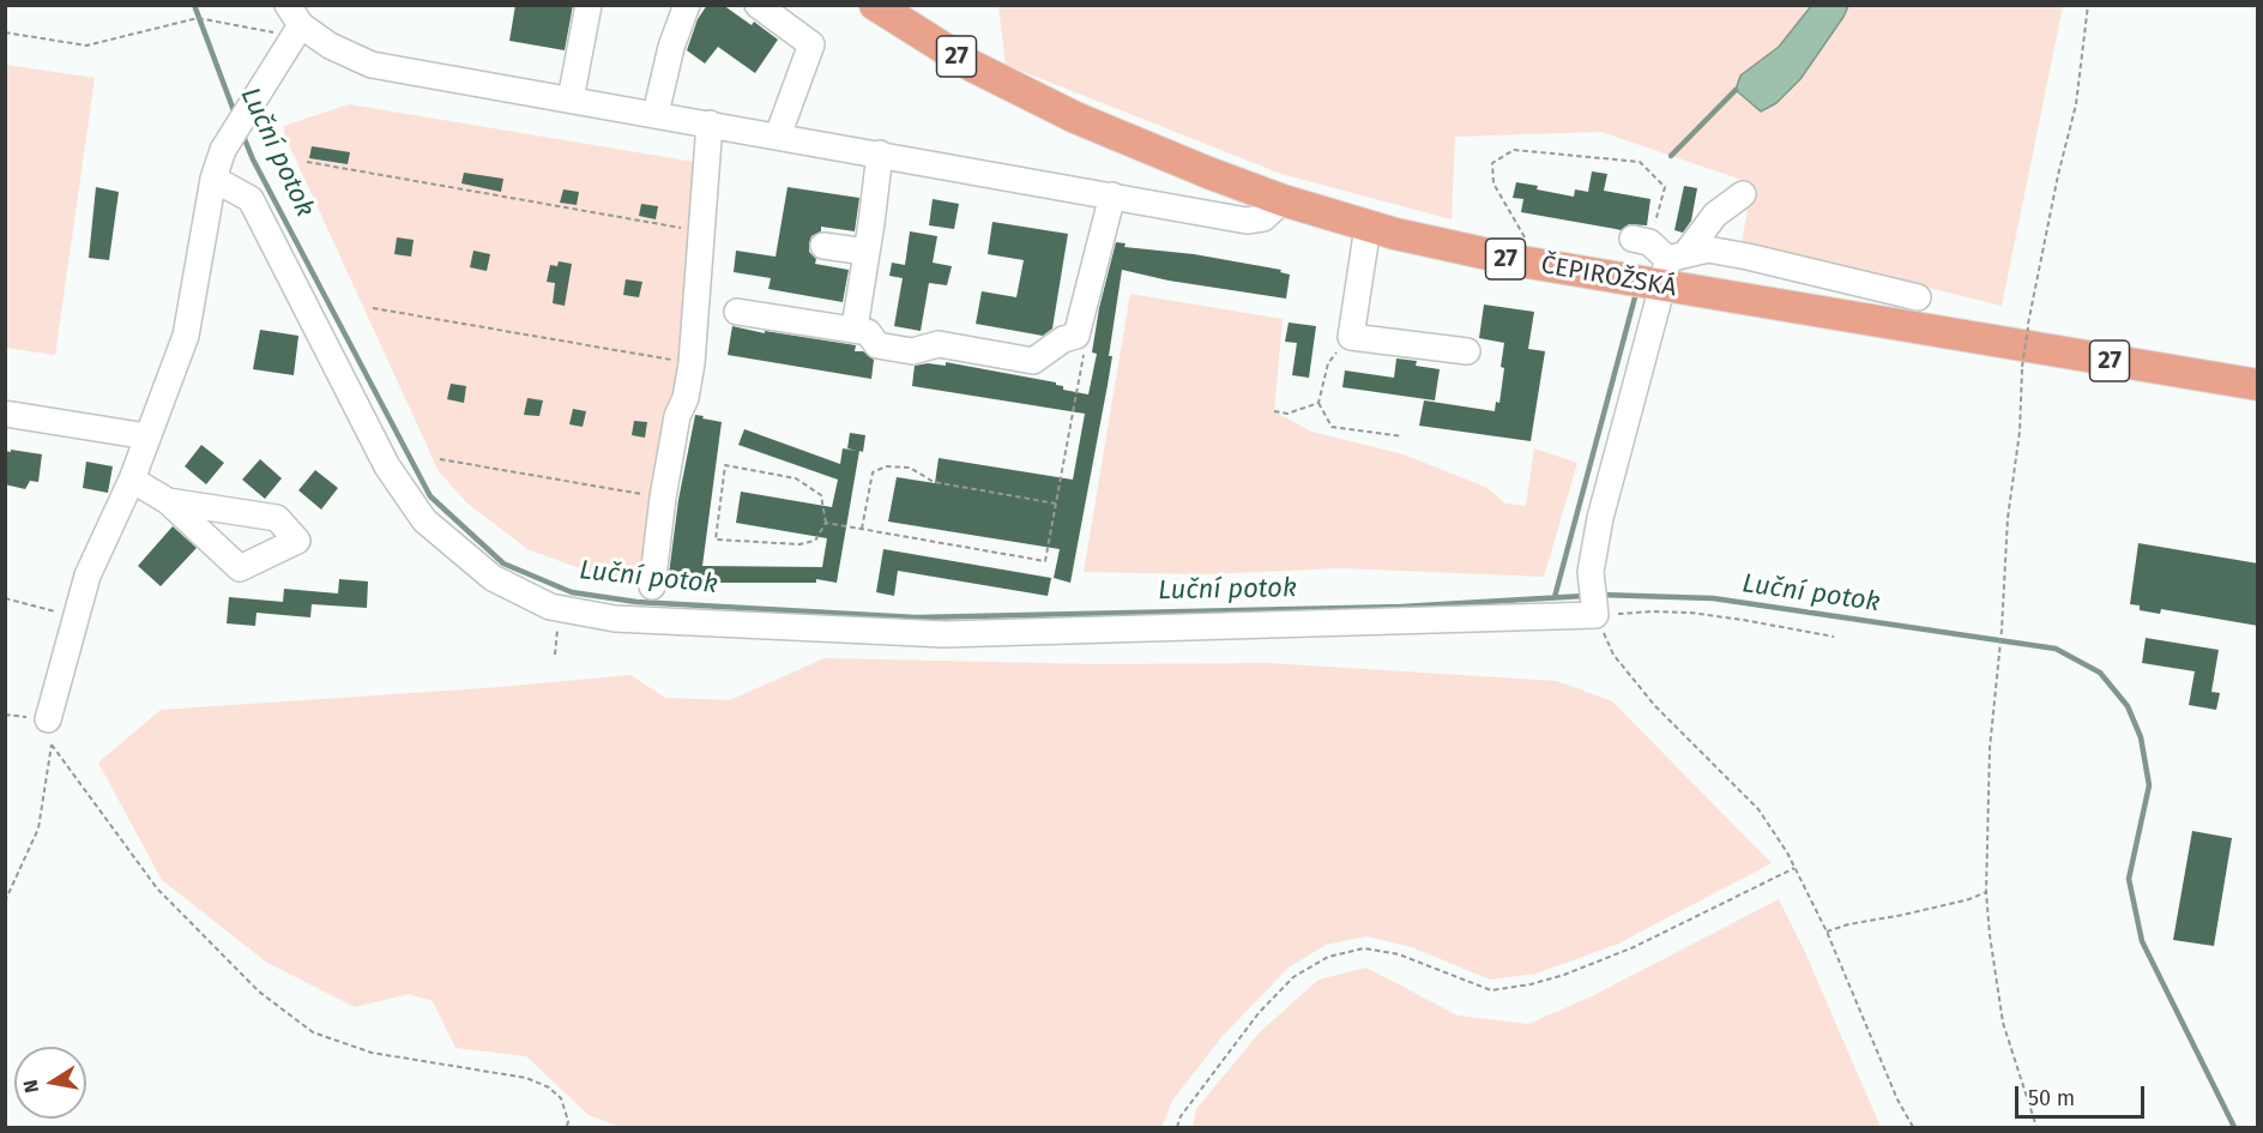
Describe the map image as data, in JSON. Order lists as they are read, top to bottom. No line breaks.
{"streets":{"main road":["27","ČEPIROŽSKÁ"]},"water":["Luční potok"],"scale_bar":"50 m","north":"left"}
